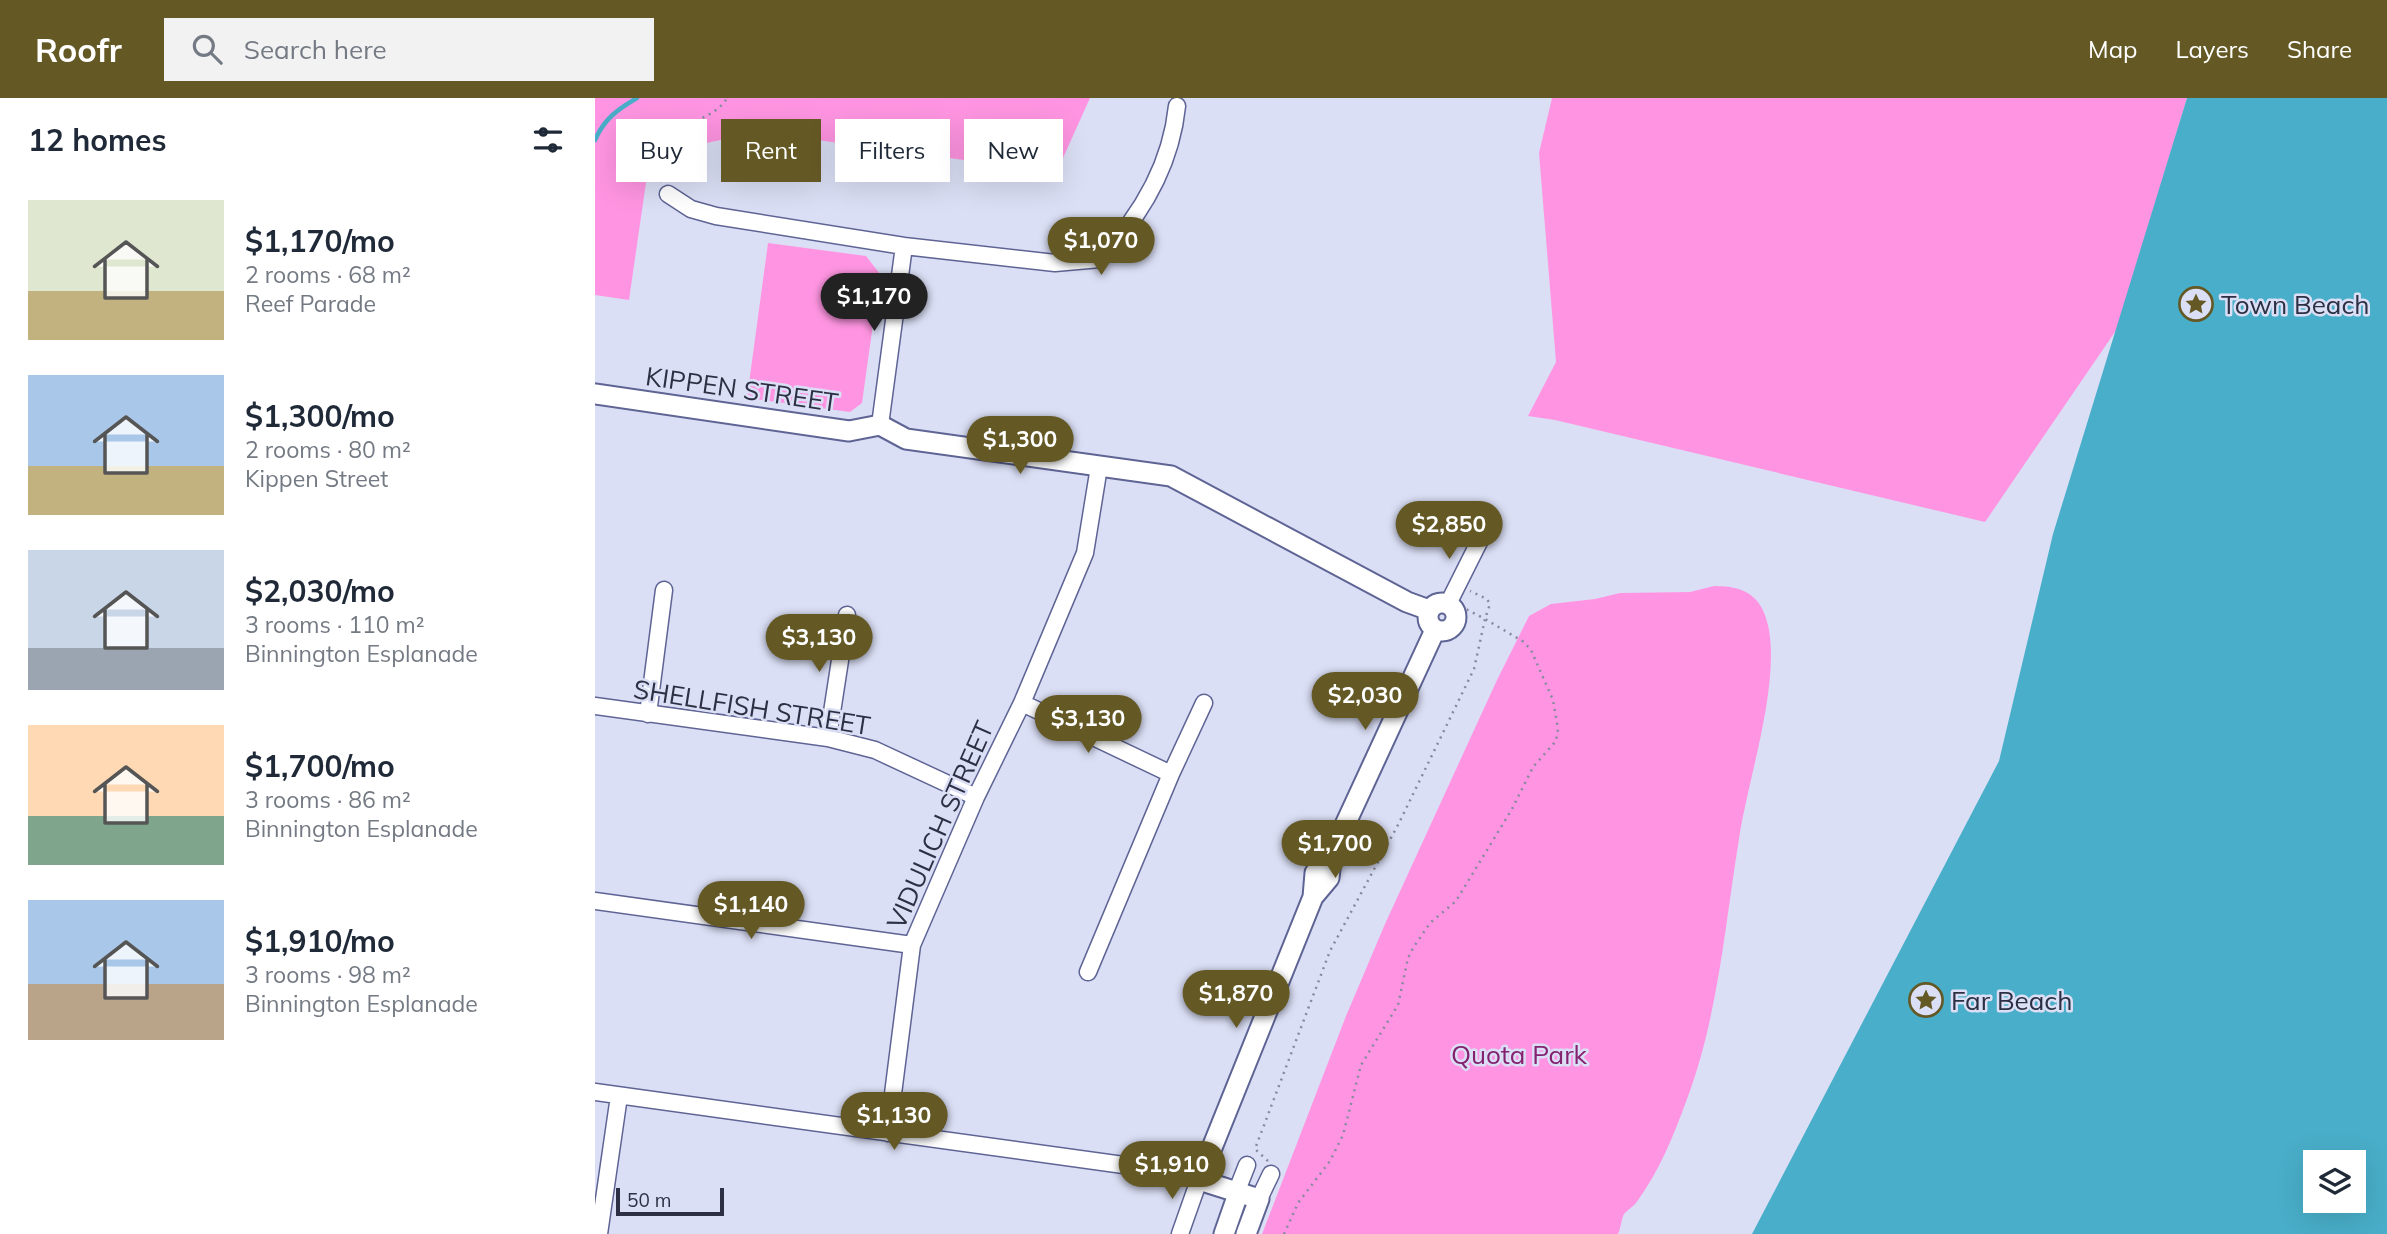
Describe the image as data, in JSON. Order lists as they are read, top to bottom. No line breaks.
{"streets":{"street":["KIPPEN STREET","SHELLFISH STREET","VIDULICH STREET"]},"crossings":[["SHELLFISH STREET","VIDULICH STREET"]],"parks":["Quota Park"],"places":{"place":["Town Beach","Far Beach"]},"scale_bar":"50 m","page":{"header":"Roofr","search":"Search here","nav":["Map","Layers","Share"],"heading":"12 homes","chip":["Buy","Rent","Filters","New"],"list":[{"name":"$1,170/mo","note":"2 rooms · 68 m² · Reef Parade"},{"name":"$1,300/mo","note":"2 rooms · 80 m² · Kippen Street"},{"name":"$2,030/mo","note":"3 rooms · 110 m² · Binnington Esplanade"},{"name":"$1,700/mo","note":"3 rooms · 86 m² · Binnington Esplanade"},{"name":"$1,910/mo","note":"3 rooms · 98 m² · Binnington Esplanade"}],"price":["$1,070","$1,170","$1,300","$2,850","$3,130","$2,030","$3,130","$1,700","$1,140","$1,870","$1,130","$1,910"],"scale":"50 m"}}
